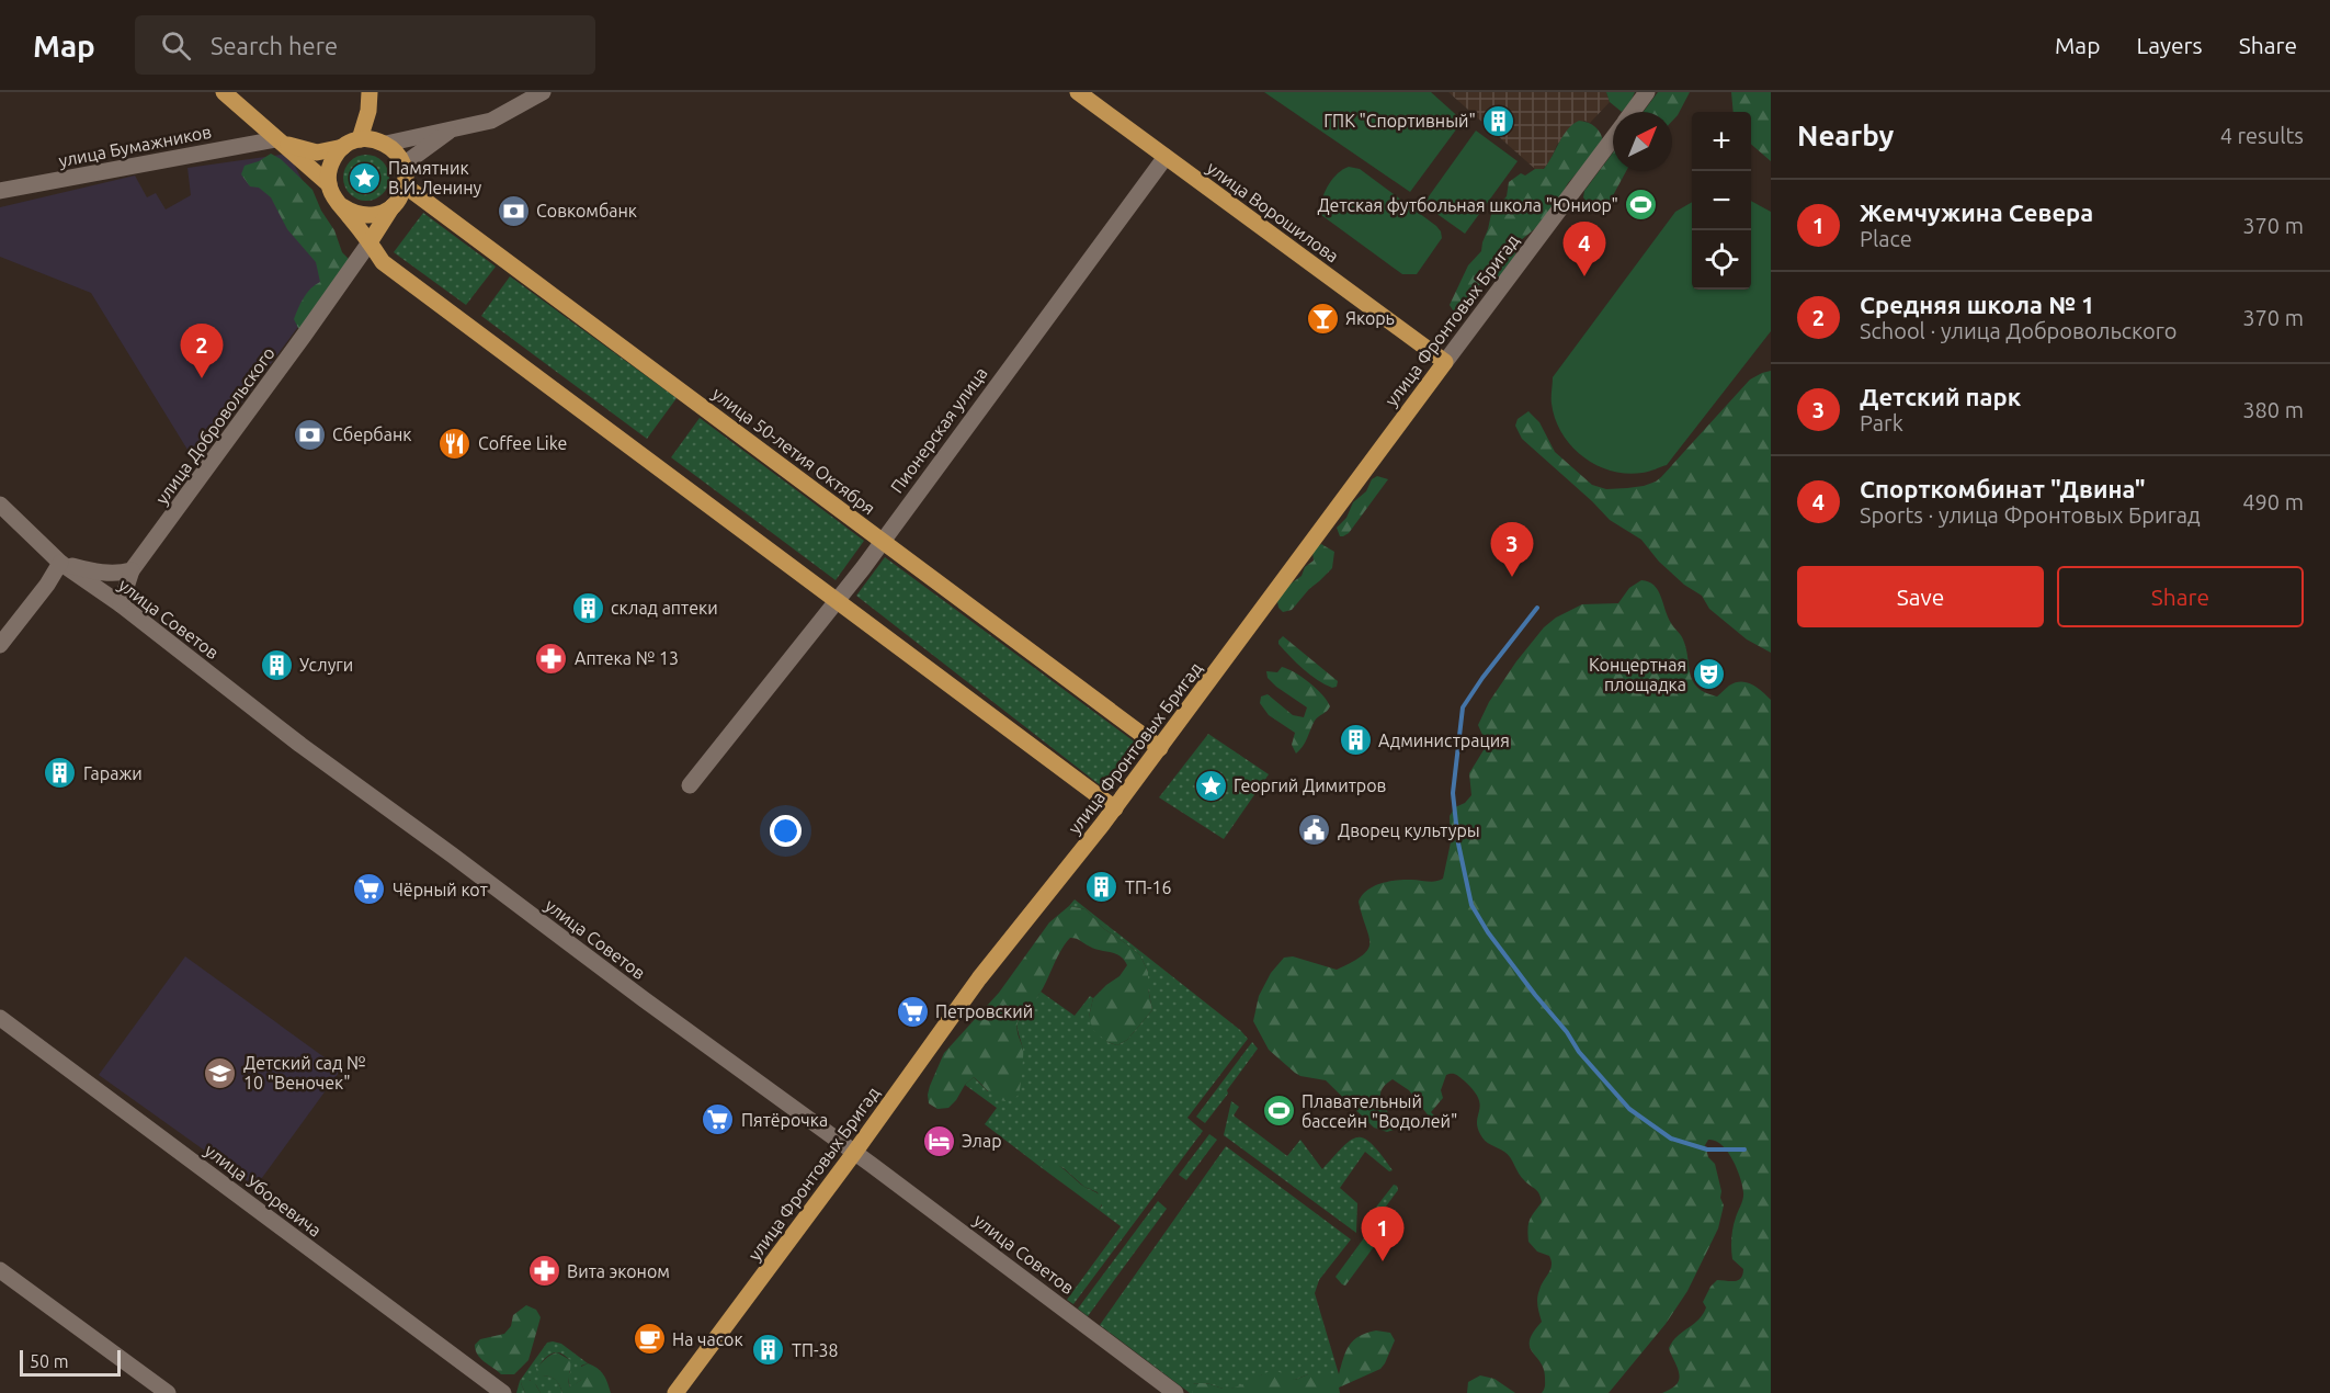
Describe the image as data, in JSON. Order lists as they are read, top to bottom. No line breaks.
{"streets":{"main road":["улица Ворошилова","улица Фронтовых Бригад","улица 50-летия Октября"],"street":["улица Бумажников","улица Добровольского","Пионерская улица","улица Советов","улица Уборевича"]},"crossings":[["улица Ворошилова","улица Фронтовых Бригад"],["улица Ворошилова","Пионерская улица"],["улица Фронтовых Бригад","улица 50-летия Октября"],["улица Фронтовых Бригад","улица Советов"],["улица Добровольского","улица Советов"],["Пионерская улица","улица 50-летия Октября"]],"places":{"building":["ГПК \"Спортивный\"","склад аптеки","Услуги","Администрация","Гаражи","ТП-16","ТП-38"],"place":["Памятник В.И.Ленину","Георгий Димитров"],"sports":["Детская футбольная школа \"Юниор\"","Плавательный бассейн \"Водолей\""],"bank":["Совкомбанк","Сбербанк"],"bar":["Якорь"],"restaurant":["Coffee Like"],"pharmacy":["Аптека № 13","Вита эконом"],"theatre":["Концертная площадка"],"public building":["Дворец культуры"],"supermarket":["Чёрный кот","Петровский","Пятёрочка"],"school or university":["Детский сад № 10 \"Веночек\""],"hotel":["Элар"],"cafe":["На часок"]},"scale_bar":"50 m","north":"top right","page":{"header":"Map","search":"Search here","nav":["Map","Layers","Share"],"heading":["Nearby","4 results"],"map_buttons":["+","−"],"list":[{"mark":"1","name":"Жемчужина Севера","note":"Place","value":"370 m"},{"mark":"2","name":"Средняя школа № 1","note":"School · улица Добровольского","value":"370 m"},{"mark":"3","name":"Детский парк","note":"Park","value":"380 m"},{"mark":"4","name":"Спорткомбинат \"Двина\"","note":"Sports · улица Фронтовых Бригад","value":"490 m"}],"pins":["4","2","3","1"],"buttons":["Save","Share"],"scale":"50 m"}}
